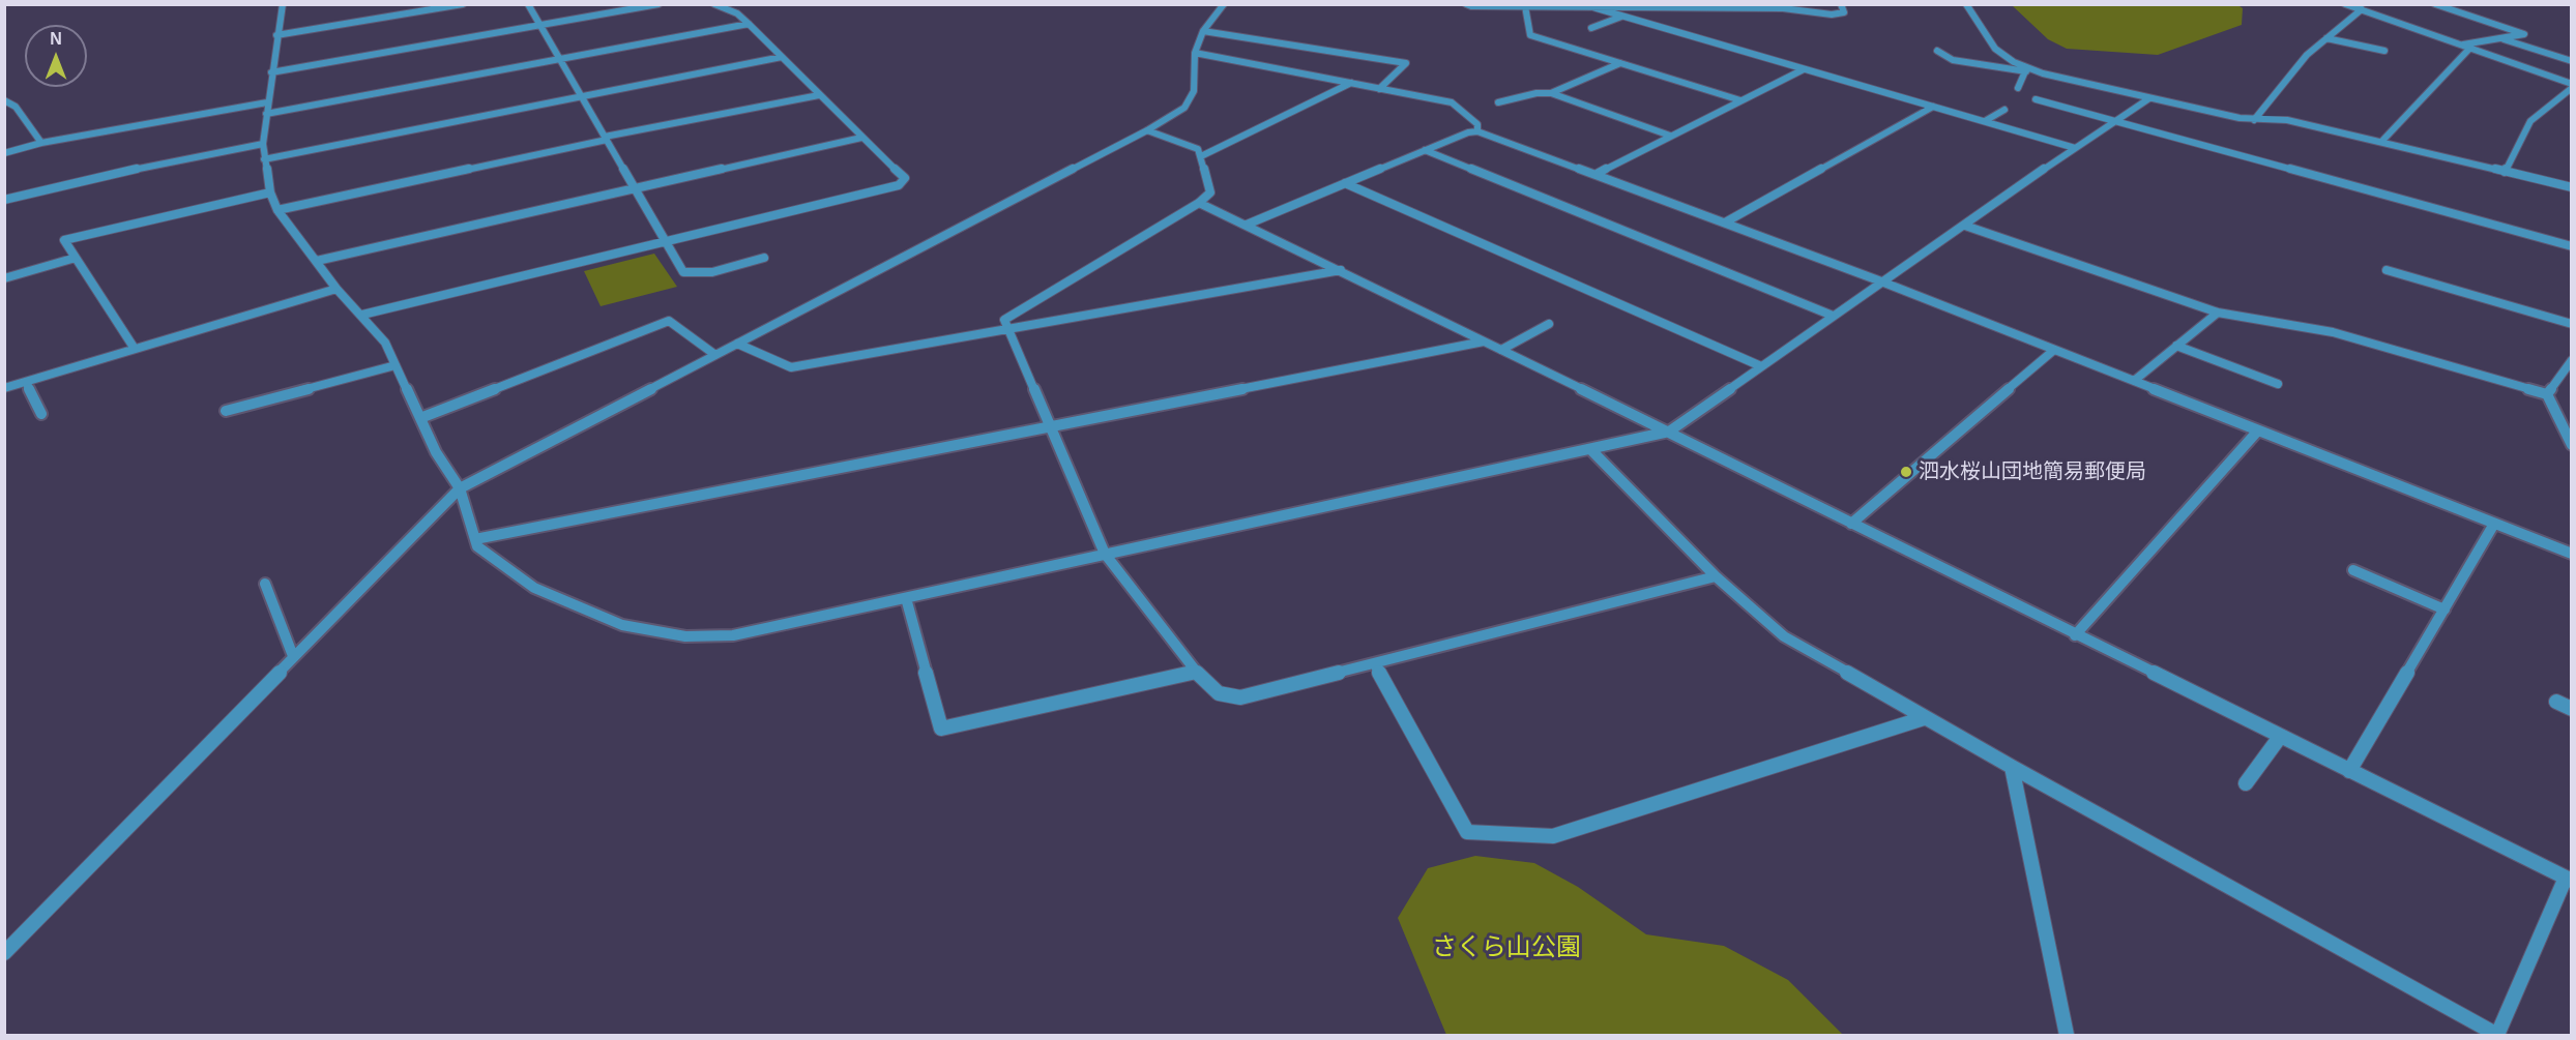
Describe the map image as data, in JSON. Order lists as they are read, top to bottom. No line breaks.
{"parks":["さくら山公園"],"places":["泗水桜山団地簡易郵便局"],"north":"top"}
